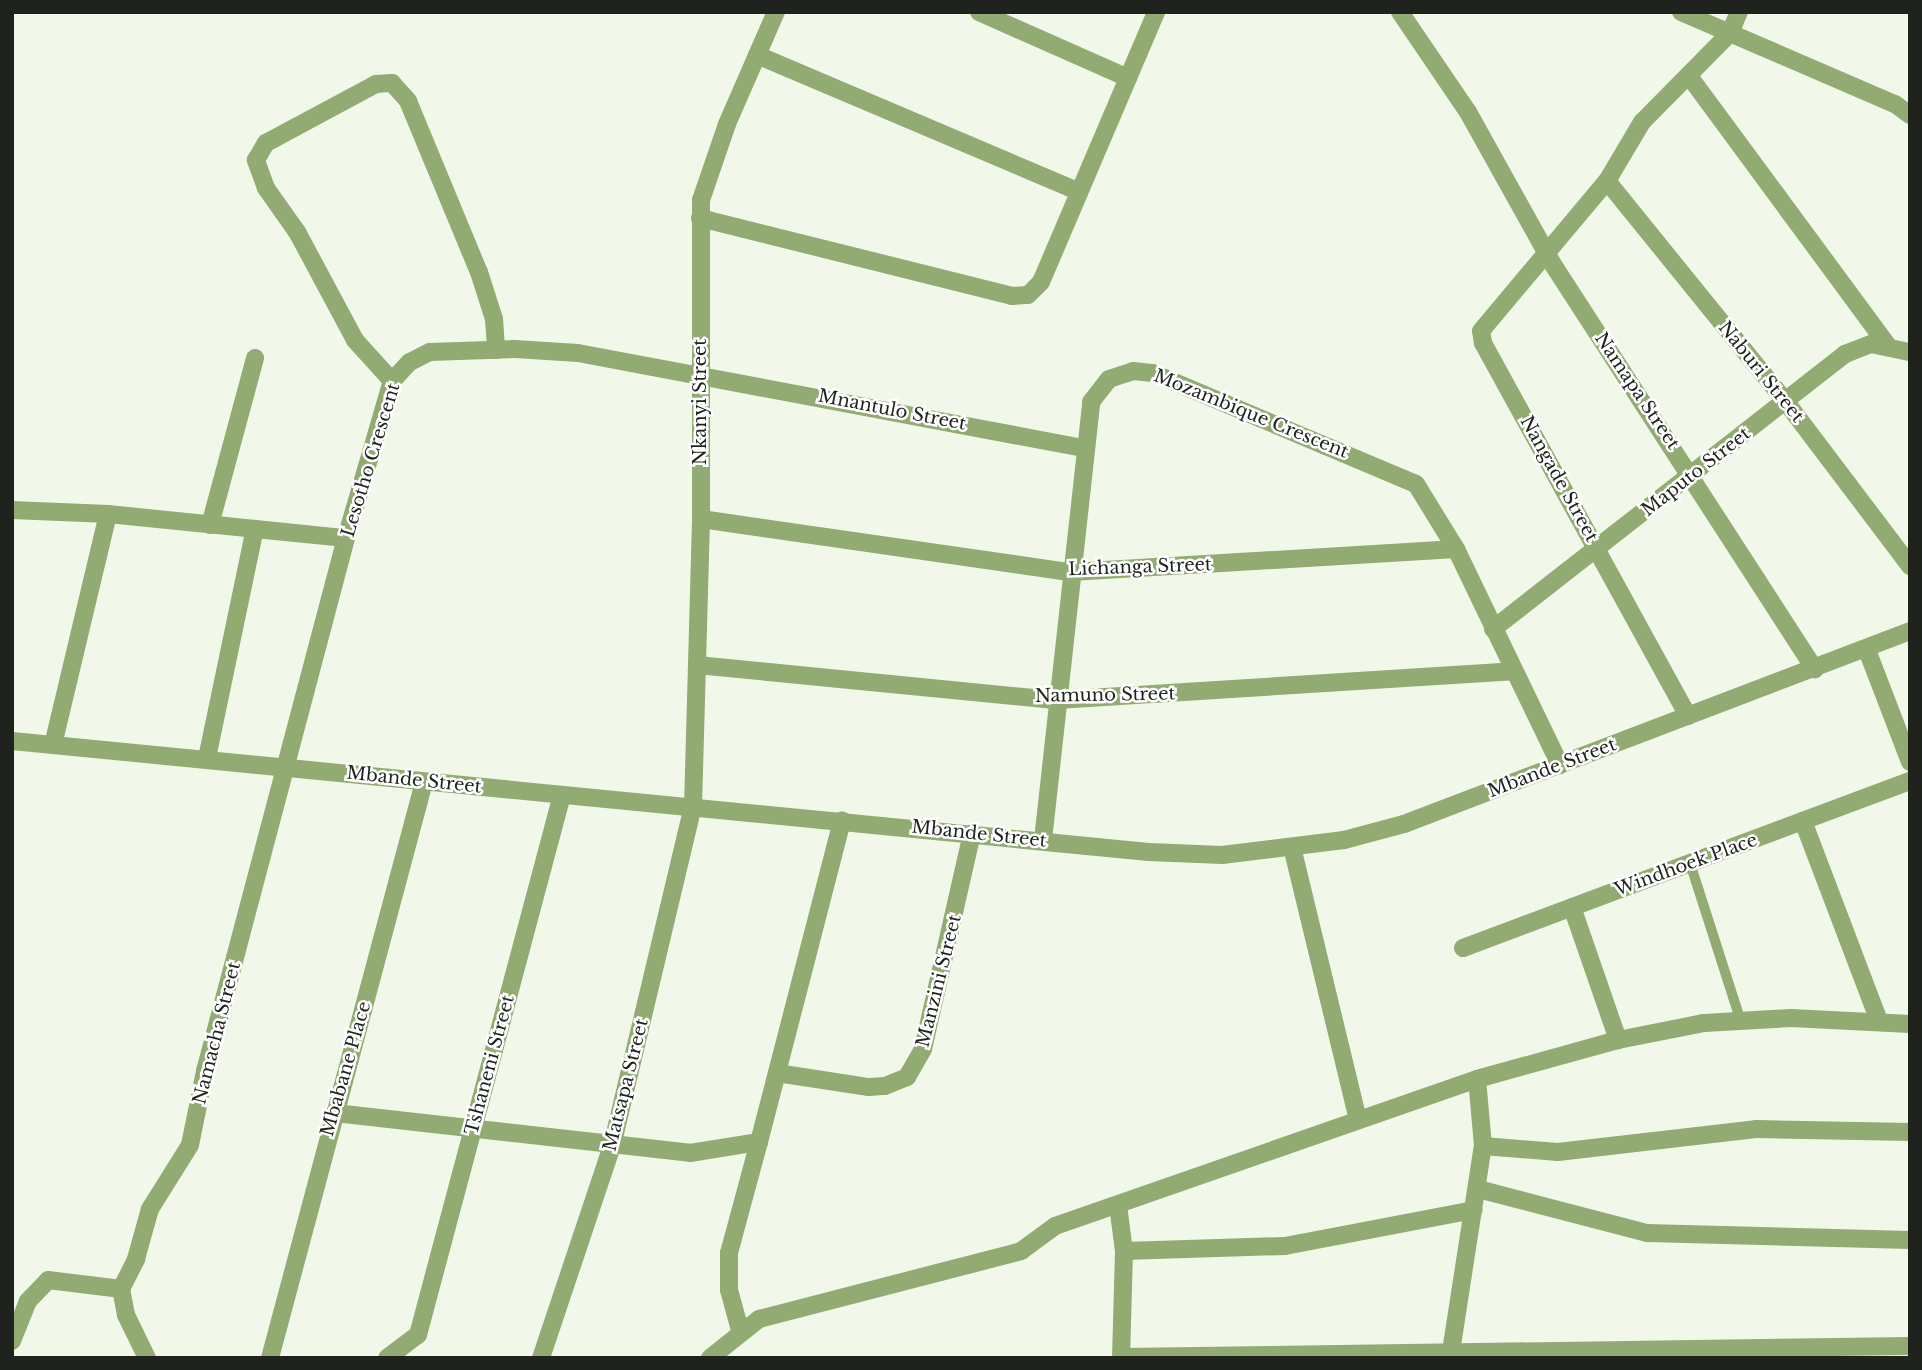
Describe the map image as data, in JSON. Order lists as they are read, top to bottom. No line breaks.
{"streets":{"street":["Naburi Street","Namapa Street","Nkanyi Street","Mnantulo Street","Mozambique Crescent","Lesotho Crescent","Maputo Street","Nangade Street","Lichanga Street","Namuno Street","Mbande Street","Windhoek Place","Manzini Street","Namacha Street","Tshaneni Street","Mbabane Place","Matsapa Street"]},"crossings":[["Naburi Street","Maputo Street"],["Naburi Street","Nangade Street"],["Namapa Street","Maputo Street"],["Namapa Street","Nangade Street"],["Namapa Street","Mbande Street"],["Nkanyi Street","Mnantulo Street"],["Nkanyi Street","Lesotho Crescent"],["Nkanyi Street","Lichanga Street"],["Nkanyi Street","Namuno Street"],["Nkanyi Street","Mbande Street"],["Nkanyi Street","Matsapa Street"],["Mnantulo Street","Mozambique Crescent"],["Mnantulo Street","Lesotho Crescent"],["Mozambique Crescent","Maputo Street"],["Mozambique Crescent","Lichanga Street"],["Mozambique Crescent","Namuno Street"],["Mozambique Crescent","Mbande Street"],["Lesotho Crescent","Mbande Street"],["Lesotho Crescent","Namacha Street"],["Maputo Street","Nangade Street"],["Nangade Street","Mbande Street"],["Mbande Street","Manzini Street"],["Mbande Street","Namacha Street"],["Mbande Street","Tshaneni Street"],["Mbande Street","Mbabane Place"],["Mbande Street","Matsapa Street"]]}
